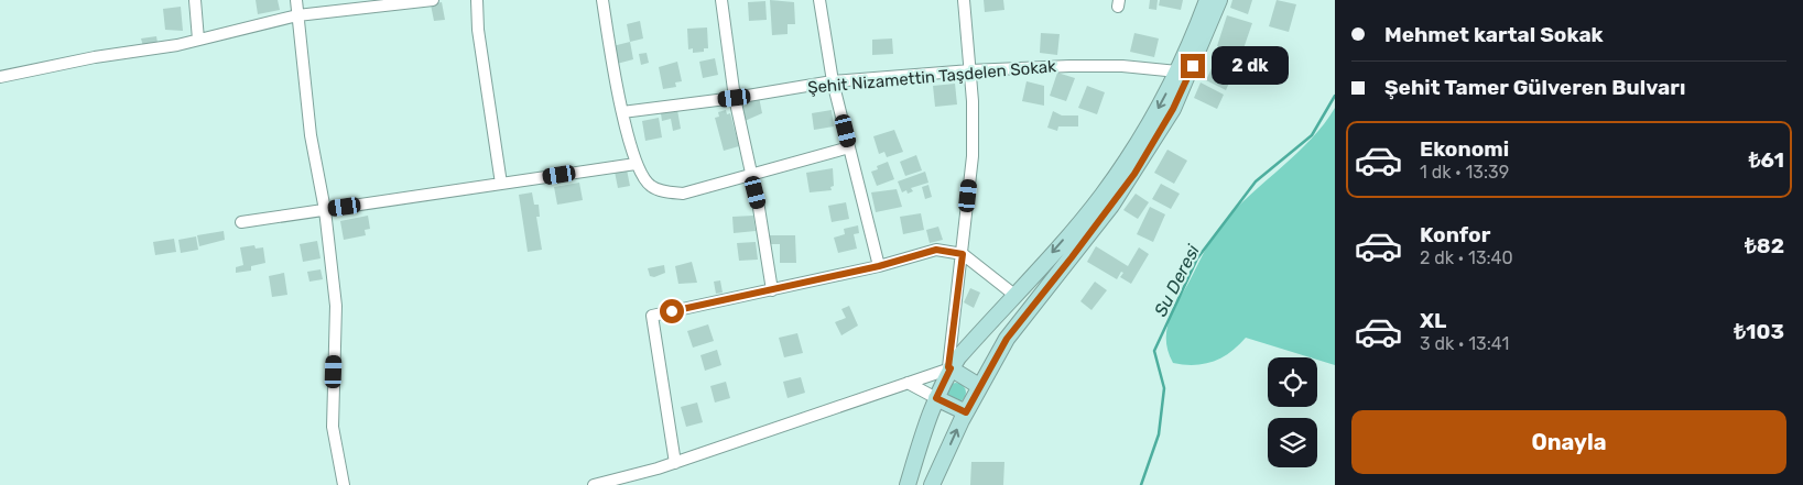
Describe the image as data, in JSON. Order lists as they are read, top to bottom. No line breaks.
{"streets":{"street":["Şehit Nizamettin Taşdelen Sokak"]},"water":["Su Deresi"],"page":{"banner":["Mehmet kartal Sokak","Şehit Tamer Gülveren Bulvarı"],"bubble":"2 dk","list":[{"name":"Ekonomi","note":"1 dk · 13:39","value":"₺61"},{"name":"Konfor","note":"2 dk · 13:40","value":"₺82"},{"name":"XL","note":"3 dk · 13:41","value":"₺103"}],"buttons":"Onayla"}}
